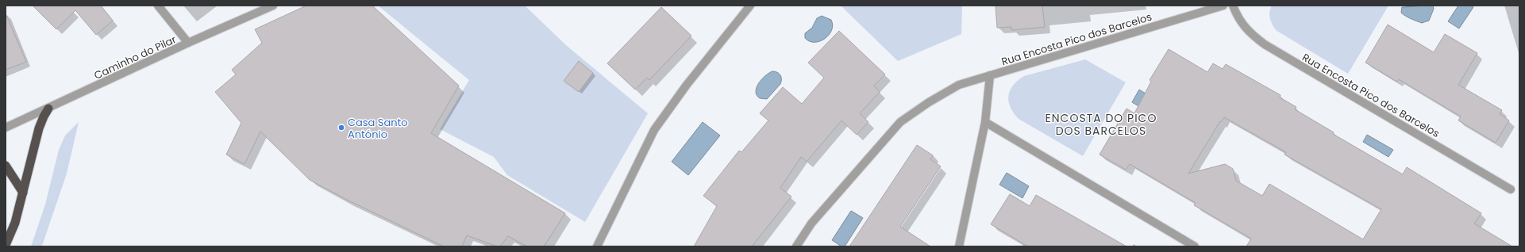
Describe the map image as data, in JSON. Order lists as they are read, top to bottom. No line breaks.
{"streets":{"street":["Rua Encosta Pico dos Barcelos","Caminho do Pilar"]},"districts":["ENCOSTA DO PICO DOS BARCELOS"],"places":["Casa Santo António"]}
